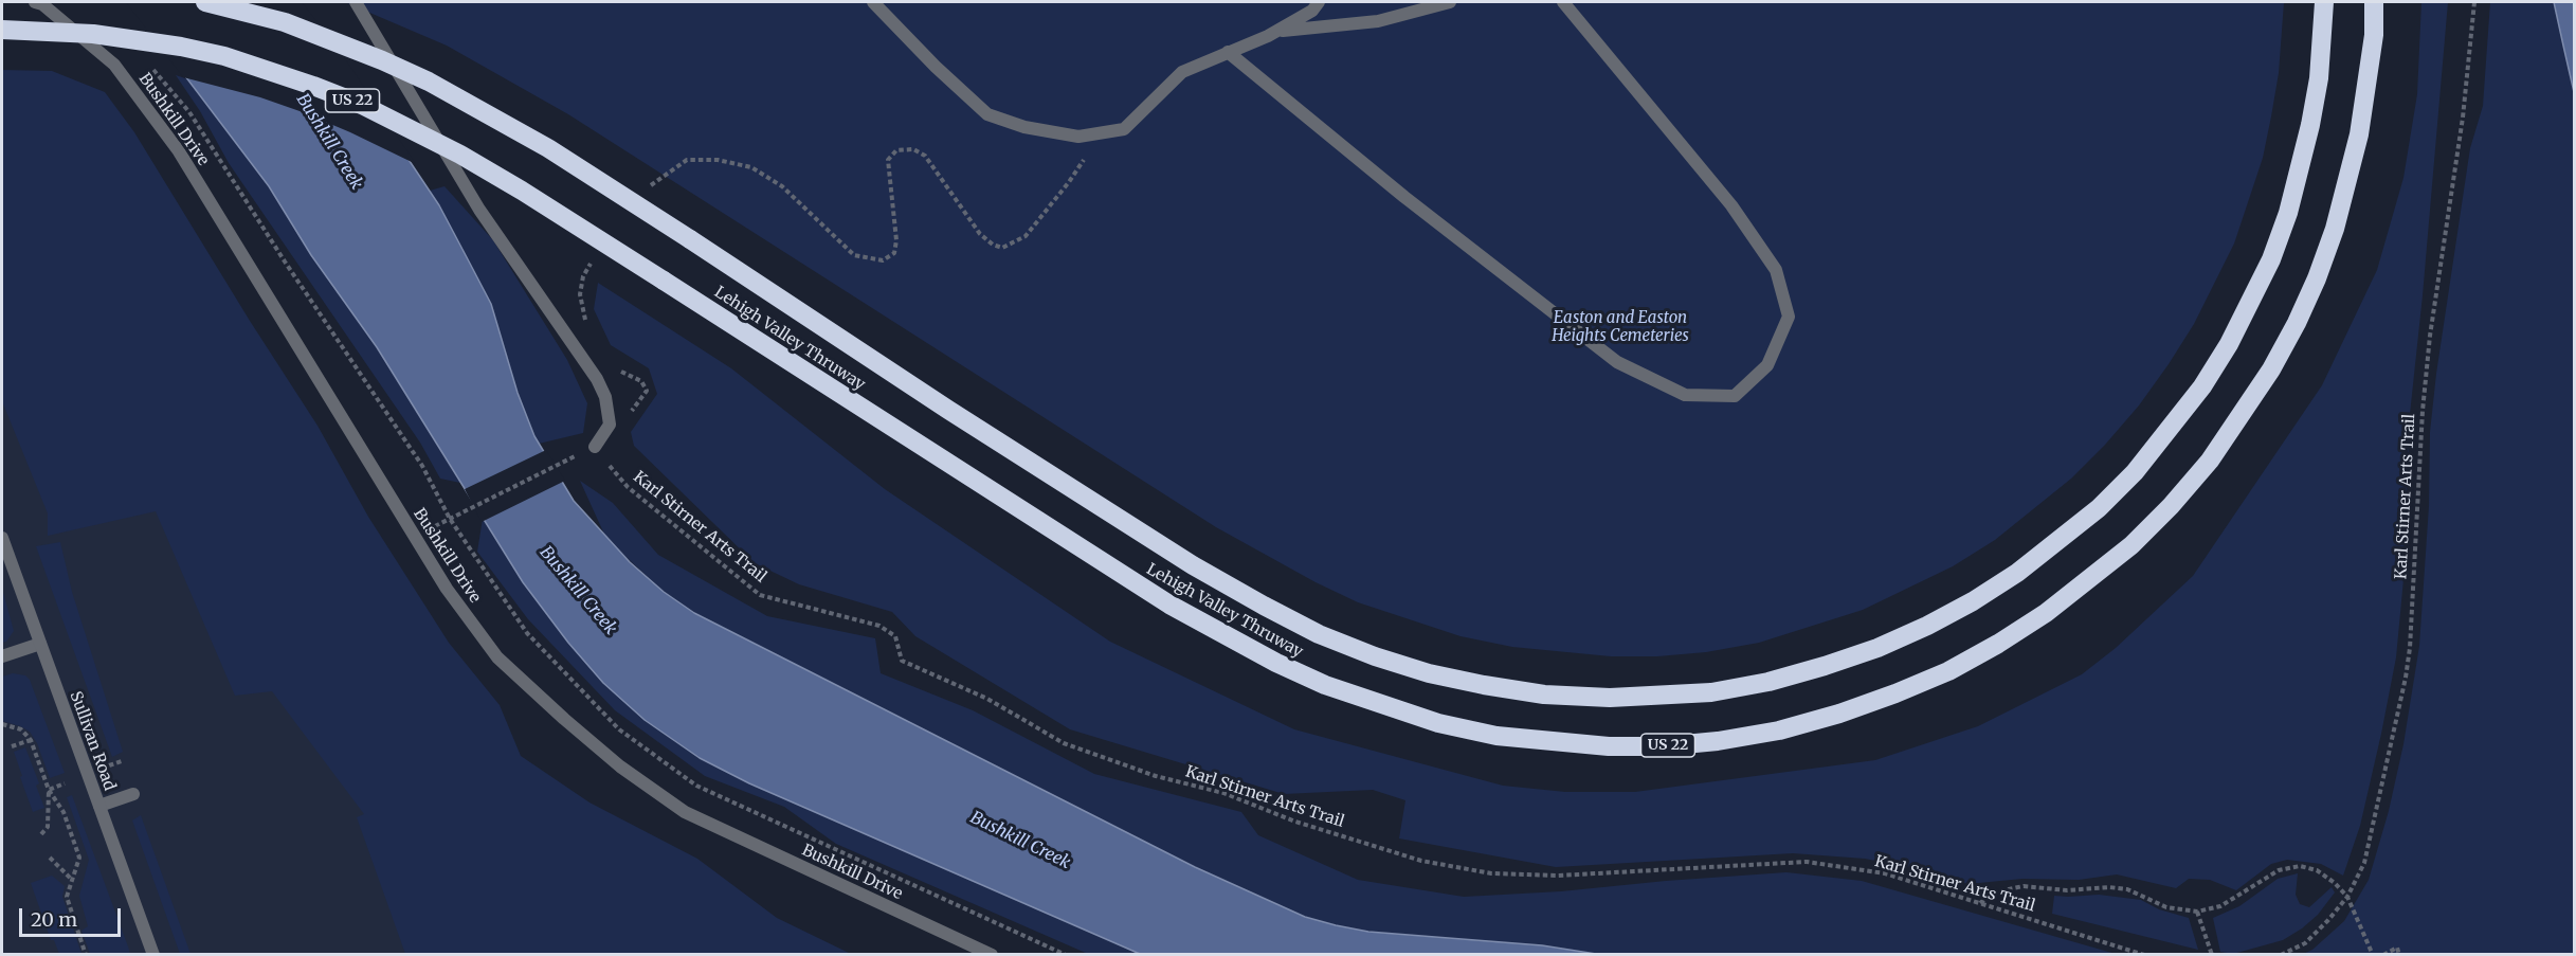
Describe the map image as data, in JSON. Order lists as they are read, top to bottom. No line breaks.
{"streets":{"highway":["US 22","Lehigh Valley Thruway"],"street":["Bushkill Drive","Sullivan Road"],"path":["Karl Stirner Arts Trail"]},"water":["Bushkill Creek"],"parks":["Easton and Easton Heights Cemeteries"],"scale_bar":"20 m"}
